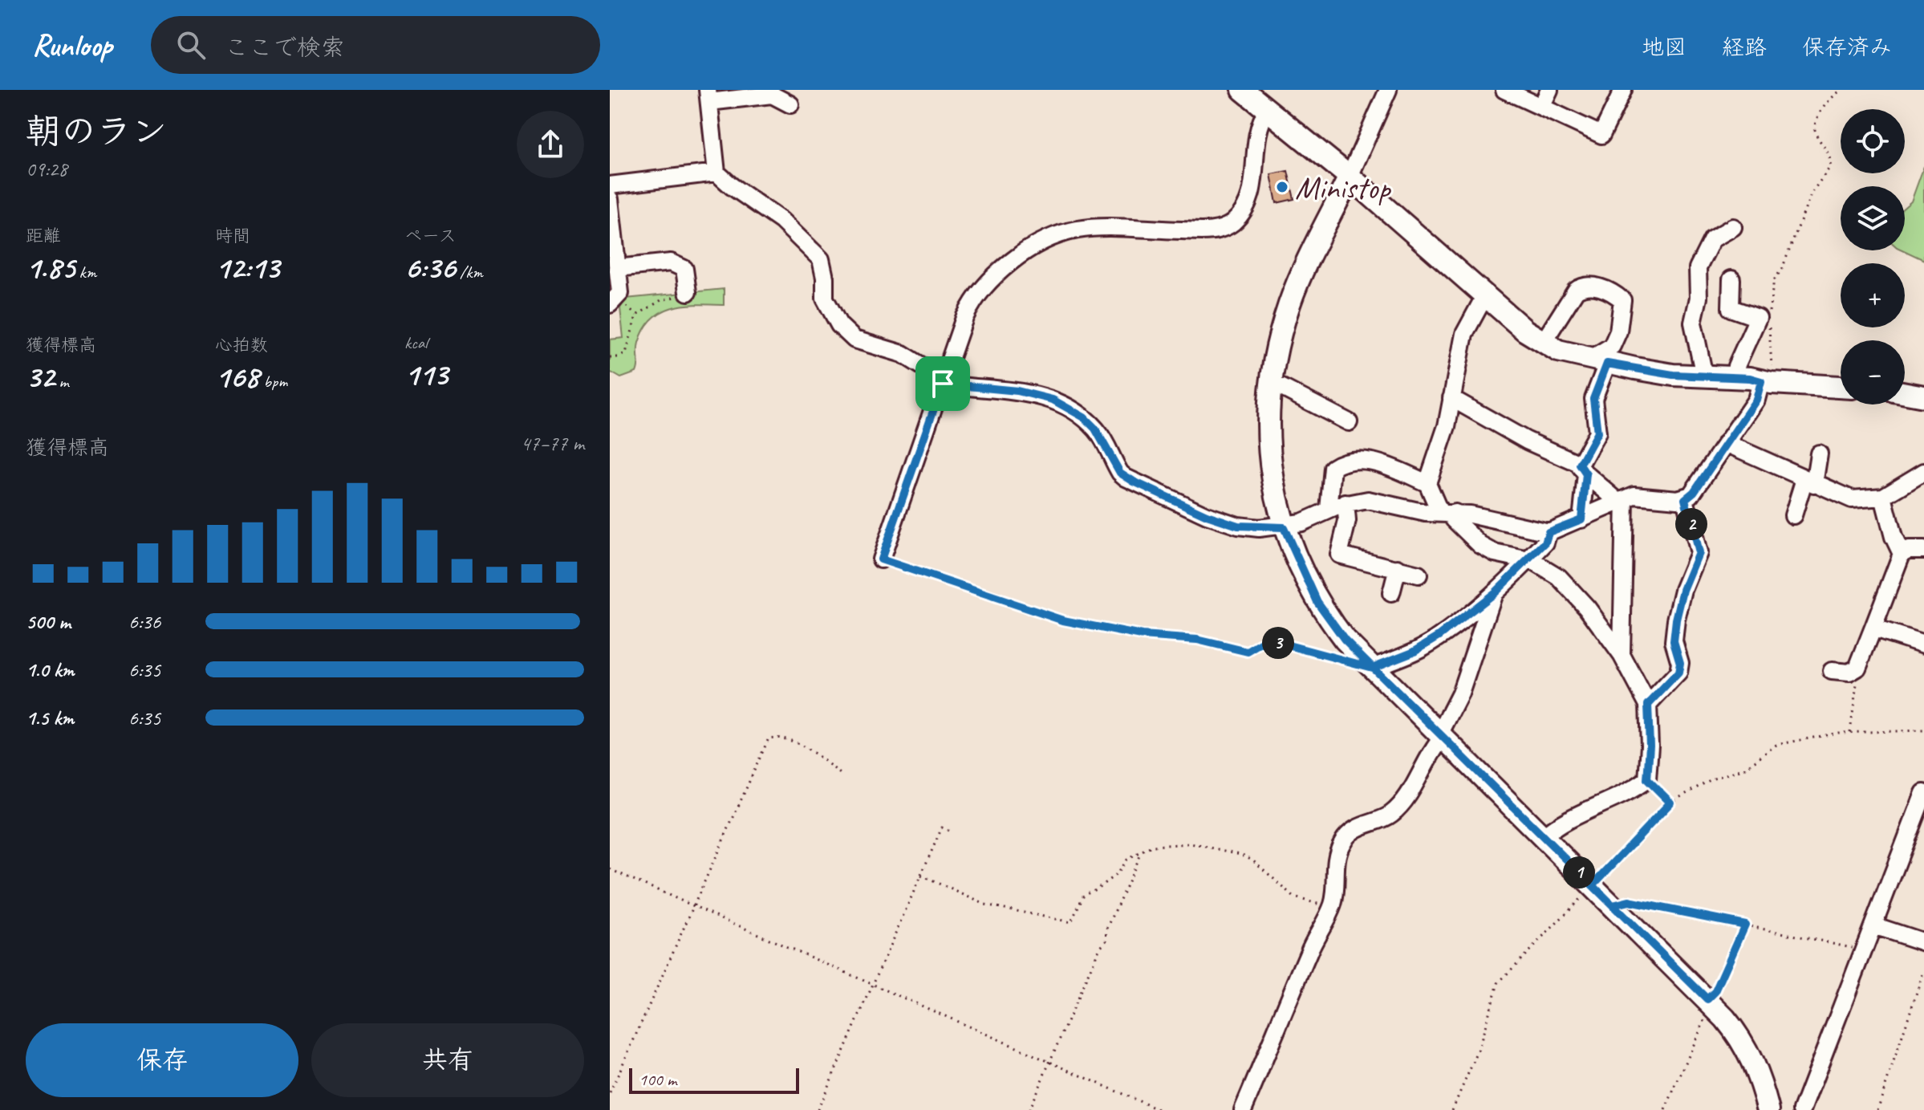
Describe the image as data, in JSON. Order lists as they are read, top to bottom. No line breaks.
{"places":["Ministop"],"scale_bar":"100 m","page":{"header":"Runloop","search":"ここで検索","nav":["地図","経路","保存済み"],"heading":["朝のラン","09:28"],"map_buttons":["+","−"],"stats":[["距離","1.85 km"],["時間","12:13"],["ペース","6:36 /km"],["獲得標高","32 m"],["心拍数","168 bpm"],["kcal","113"]],"chart":["獲得標高","47–77 m"],"pins":["2","3","1"],"list":[{"name":"500 m","note":"6:36"},{"name":"1.0 km","note":"6:35"},{"name":"1.5 km","note":"6:35"}],"buttons":["保存","共有"],"scale":"100 m"}}
